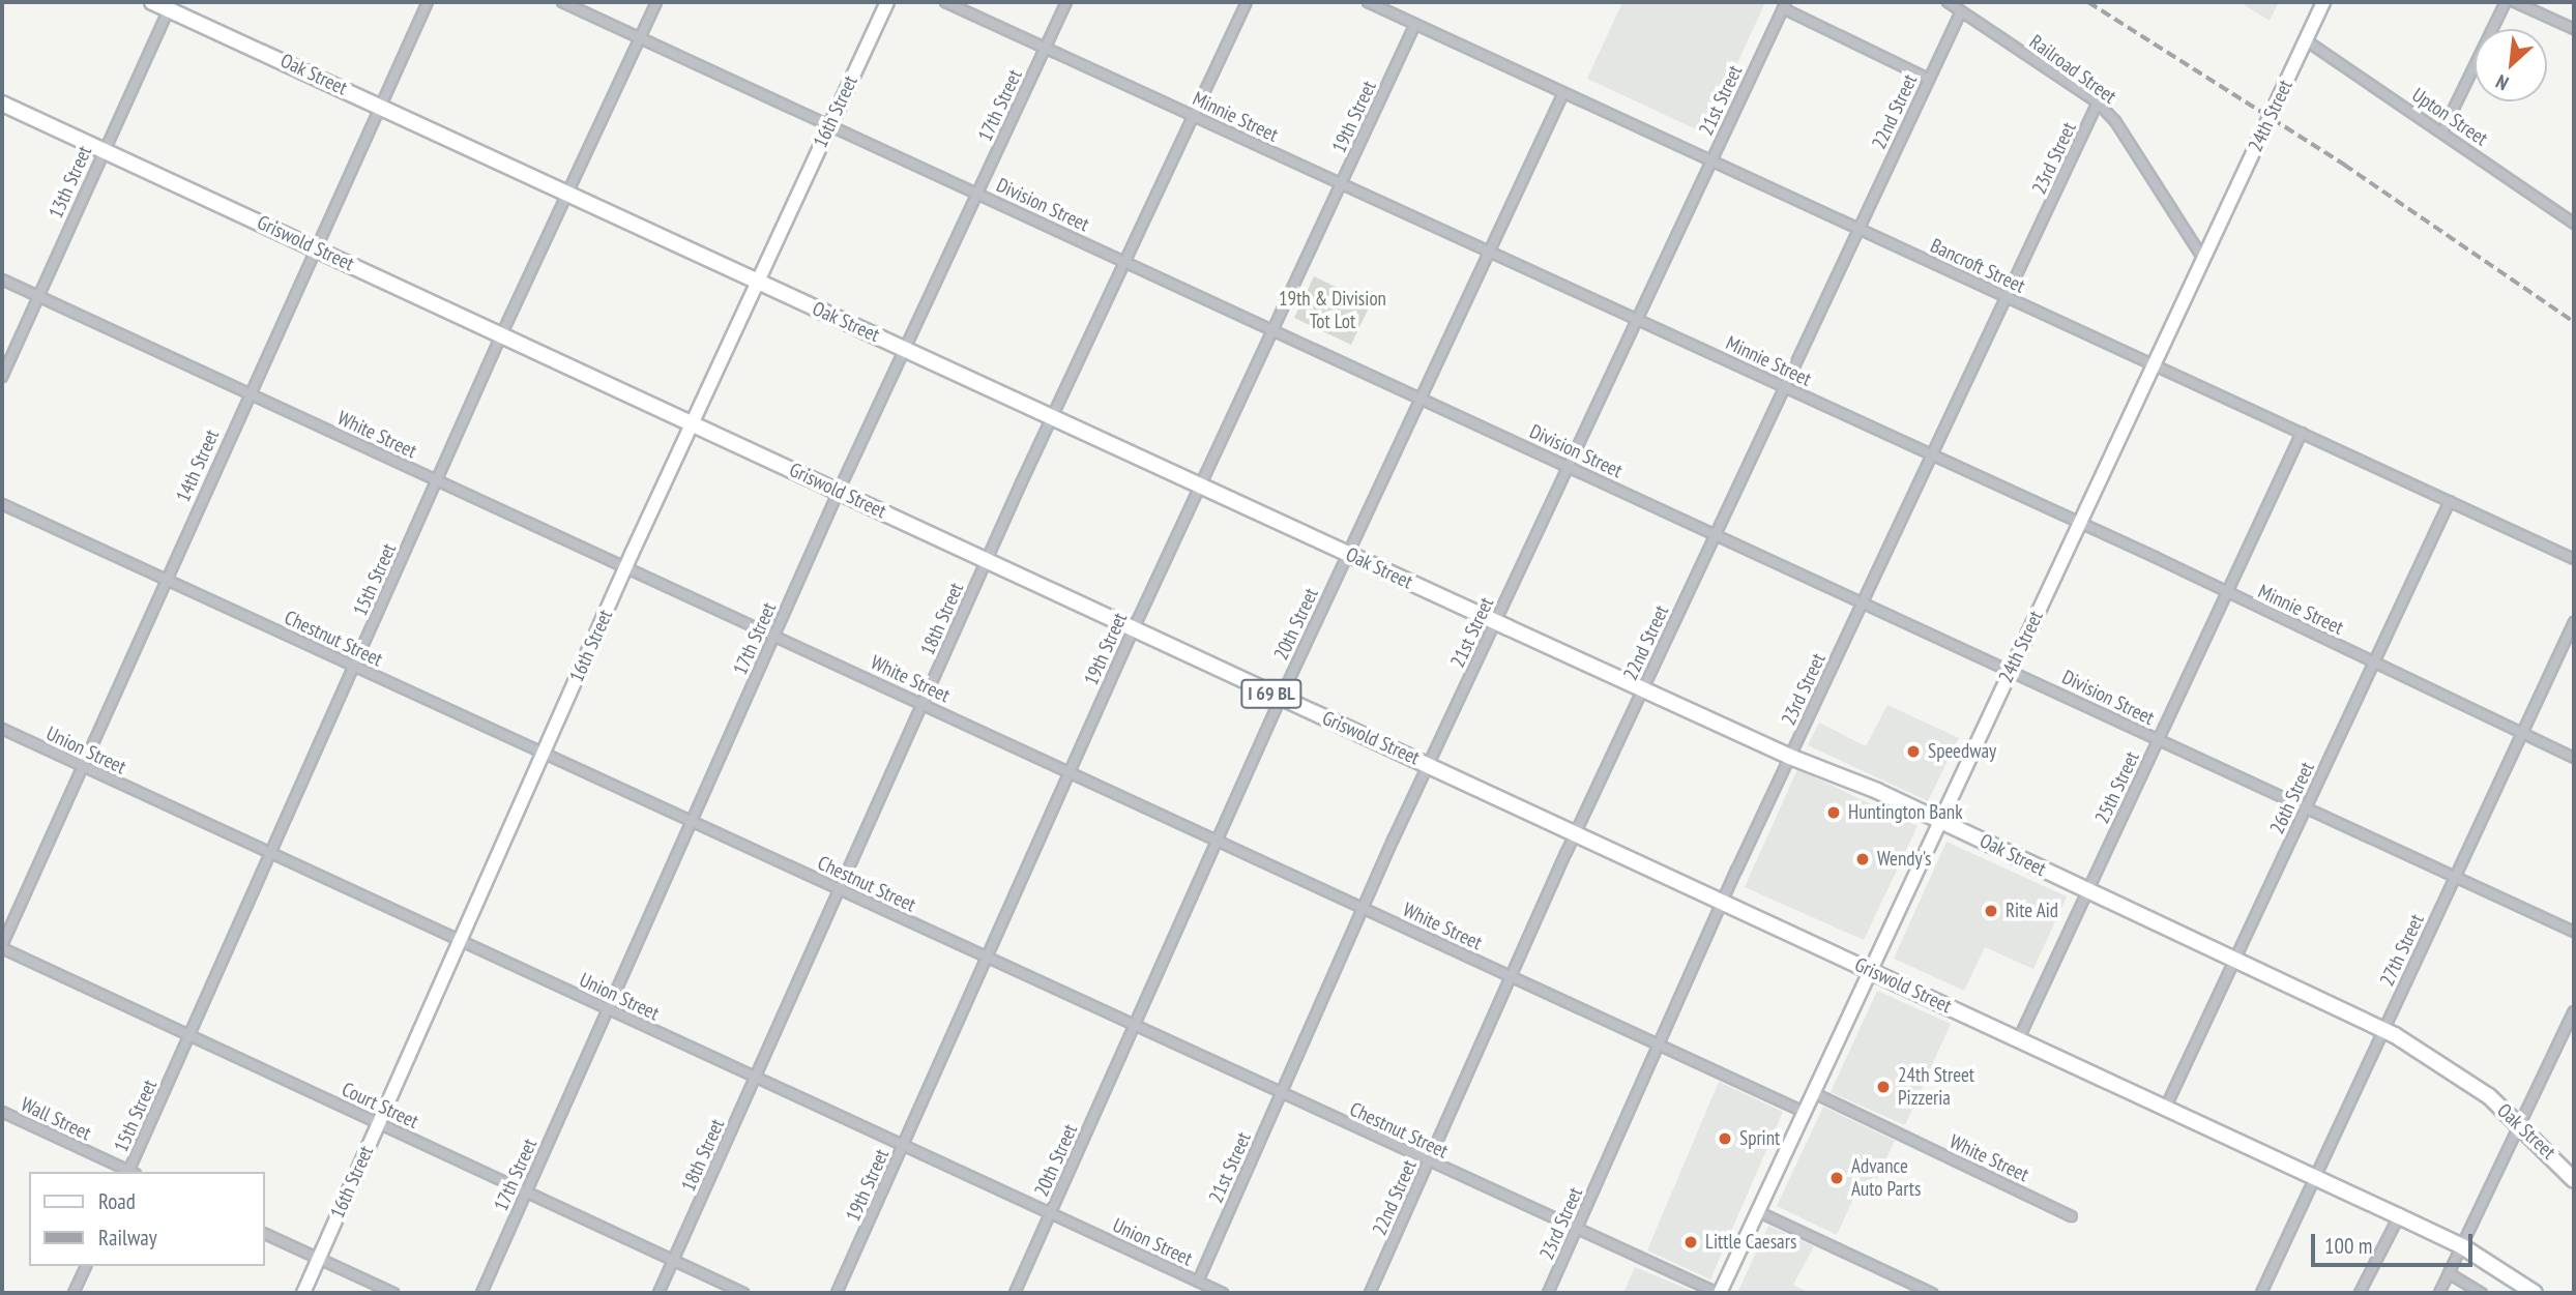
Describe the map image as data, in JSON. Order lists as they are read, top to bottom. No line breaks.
{"streets":{"main road":["Oak Street","Griswold Street","I 69 BL"],"street":["Railroad Street","21st Street","17th Street","16th Street","22nd Street","24th Street","Minnie Street","19th Street","Upton Street","23rd Street","13th Street","Division Street","Bancroft Street","White Street","14th Street","15th Street","18th Street","20th Street","Chestnut Street","Union Street","25th Street","26th Street","27th Street","Court Street","Wall Street"]},"crossings":[["Railroad Street","22nd Street"],["Railroad Street","24th Street"],["Railroad Street","23rd Street"],["Oak Street","21st Street"],["Oak Street","17th Street"],["Oak Street","16th Street"],["Oak Street","22nd Street"],["Oak Street","24th Street"],["Oak Street","19th Street"],["Oak Street","23rd Street"],["Oak Street","13th Street"],["Oak Street","14th Street"],["Oak Street","15th Street"],["Oak Street","18th Street"],["Oak Street","20th Street"],["Oak Street","25th Street"],["Oak Street","26th Street"],["Oak Street","27th Street"],["21st Street","Minnie Street"],["21st Street","Division Street"],["21st Street","Griswold Street"],["21st Street","Bancroft Street"],["21st Street","White Street"],["21st Street","Chestnut Street"],["21st Street","Union Street"],["17th Street","Minnie Street"],["17th Street","Division Street"],["17th Street","Griswold Street"],["17th Street","White Street"],["17th Street","Chestnut Street"],["17th Street","Union Street"],["17th Street","Court Street"],["16th Street","Division Street"],["16th Street","Griswold Street"],["16th Street","White Street"],["16th Street","Chestnut Street"],["16th Street","Union Street"],["16th Street","Court Street"],["22nd Street","Minnie Street"],["22nd Street","Division Street"],["22nd Street","Griswold Street"],["22nd Street","Bancroft Street"],["22nd Street","White Street"],["22nd Street","Chestnut Street"],["24th Street","Minnie Street"],["24th Street","Upton Street"],["24th Street","Division Street"],["24th Street","Griswold Street"],["24th Street","Bancroft Street"],["24th Street","White Street"],["24th Street","Chestnut Street"],["Minnie Street","19th Street"],["Minnie Street","23rd Street"],["Minnie Street","18th Street"],["Minnie Street","20th Street"],["Minnie Street","25th Street"],["Minnie Street","26th Street"],["Minnie Street","27th Street"],["19th Street","Division Street"],["19th Street","Griswold Street"],["19th Street","Bancroft Street"],["19th Street","White Street"],["19th Street","Chestnut Street"],["19th Street","Union Street"],["23rd Street","Division Street"],["23rd Street","Griswold Street"],["23rd Street","Bancroft Street"],["23rd Street","White Street"],["23rd Street","Chestnut Street"],["13th Street","Griswold Street"],["13th Street","White Street"],["Division Street","15th Street"],["Division Street","18th Street"],["Division Street","20th Street"],["Division Street","25th Street"],["Division Street","26th Street"],["Division Street","27th Street"],["Griswold Street","14th Street"],["Griswold Street","15th Street"],["Griswold Street","18th Street"],["Griswold Street","20th Street"],["Griswold Street","25th Street"],["Griswold Street","26th Street"],["Griswold Street","27th Street"],["Bancroft Street","20th Street"],["Bancroft Street","25th Street"],["Bancroft Street","26th Street"],["White Street","14th Street"],["White Street","15th Street"],["White Street","18th Street"],["White Street","20th Street"],["14th Street","Chestnut Street"],["14th Street","Union Street"],["14th Street","Court Street"],["15th Street","Chestnut Street"],["15th Street","Union Street"],["15th Street","Court Street"],["18th Street","Chestnut Street"],["18th Street","Union Street"],["18th Street","Court Street"],["20th Street","Chestnut Street"],["20th Street","Union Street"]],"parks":["19th & Division Tot Lot"],"places":["Speedway","Huntington Bank","Wendy's","Rite Aid","24th Street Pizzeria","Sprint","Advance Auto Parts","Little Caesars"],"legend":["Road","Railway"],"scale_bar":"100 m","north":"bottom left"}
